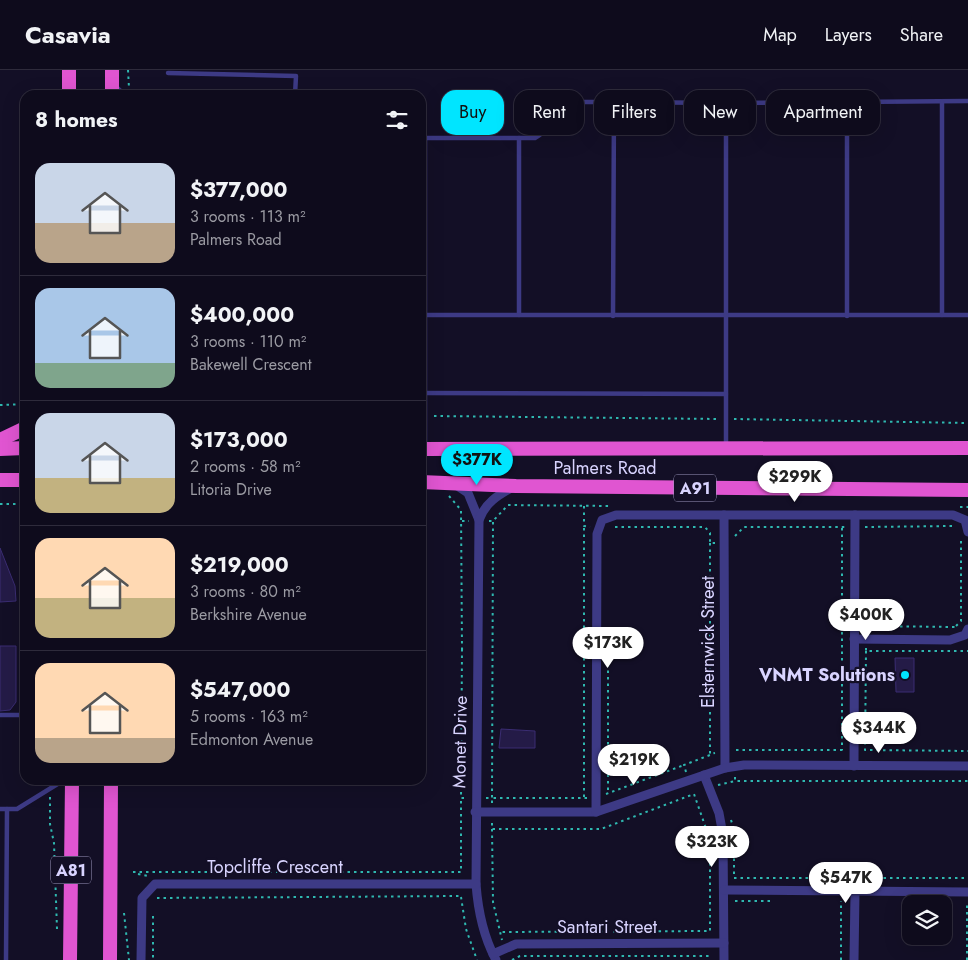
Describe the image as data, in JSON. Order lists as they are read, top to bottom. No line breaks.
{"streets":{"highway":["Palmers Road","A91","A81"],"street":["Elsternwick Street","Monet Drive","Topcliffe Crescent","Santari Street"]},"crossings":[["Palmers Road","Monet Drive"],["Monet Drive","Topcliffe Crescent"],["Monet Drive","Santari Street"]],"places":["VNMT Solutions"],"page":{"header":"Casavia","nav":["Map","Layers","Share"],"chip":["Buy","Rent","Filters","New","Apartment"],"heading":"8 homes","list":[{"name":"$377,000","note":"3 rooms · 113 m² · Palmers Road"},{"name":"$400,000","note":"3 rooms · 110 m² · Bakewell Crescent"},{"name":"$173,000","note":"2 rooms · 58 m² · Litoria Drive"},{"name":"$219,000","note":"3 rooms · 80 m² · Berkshire Avenue"},{"name":"$547,000","note":"5 rooms · 163 m² · Edmonton Avenue"}],"price":["$377K","$299K","$400K","$173K","$344K","$219K","$323K","$547K"]}}
